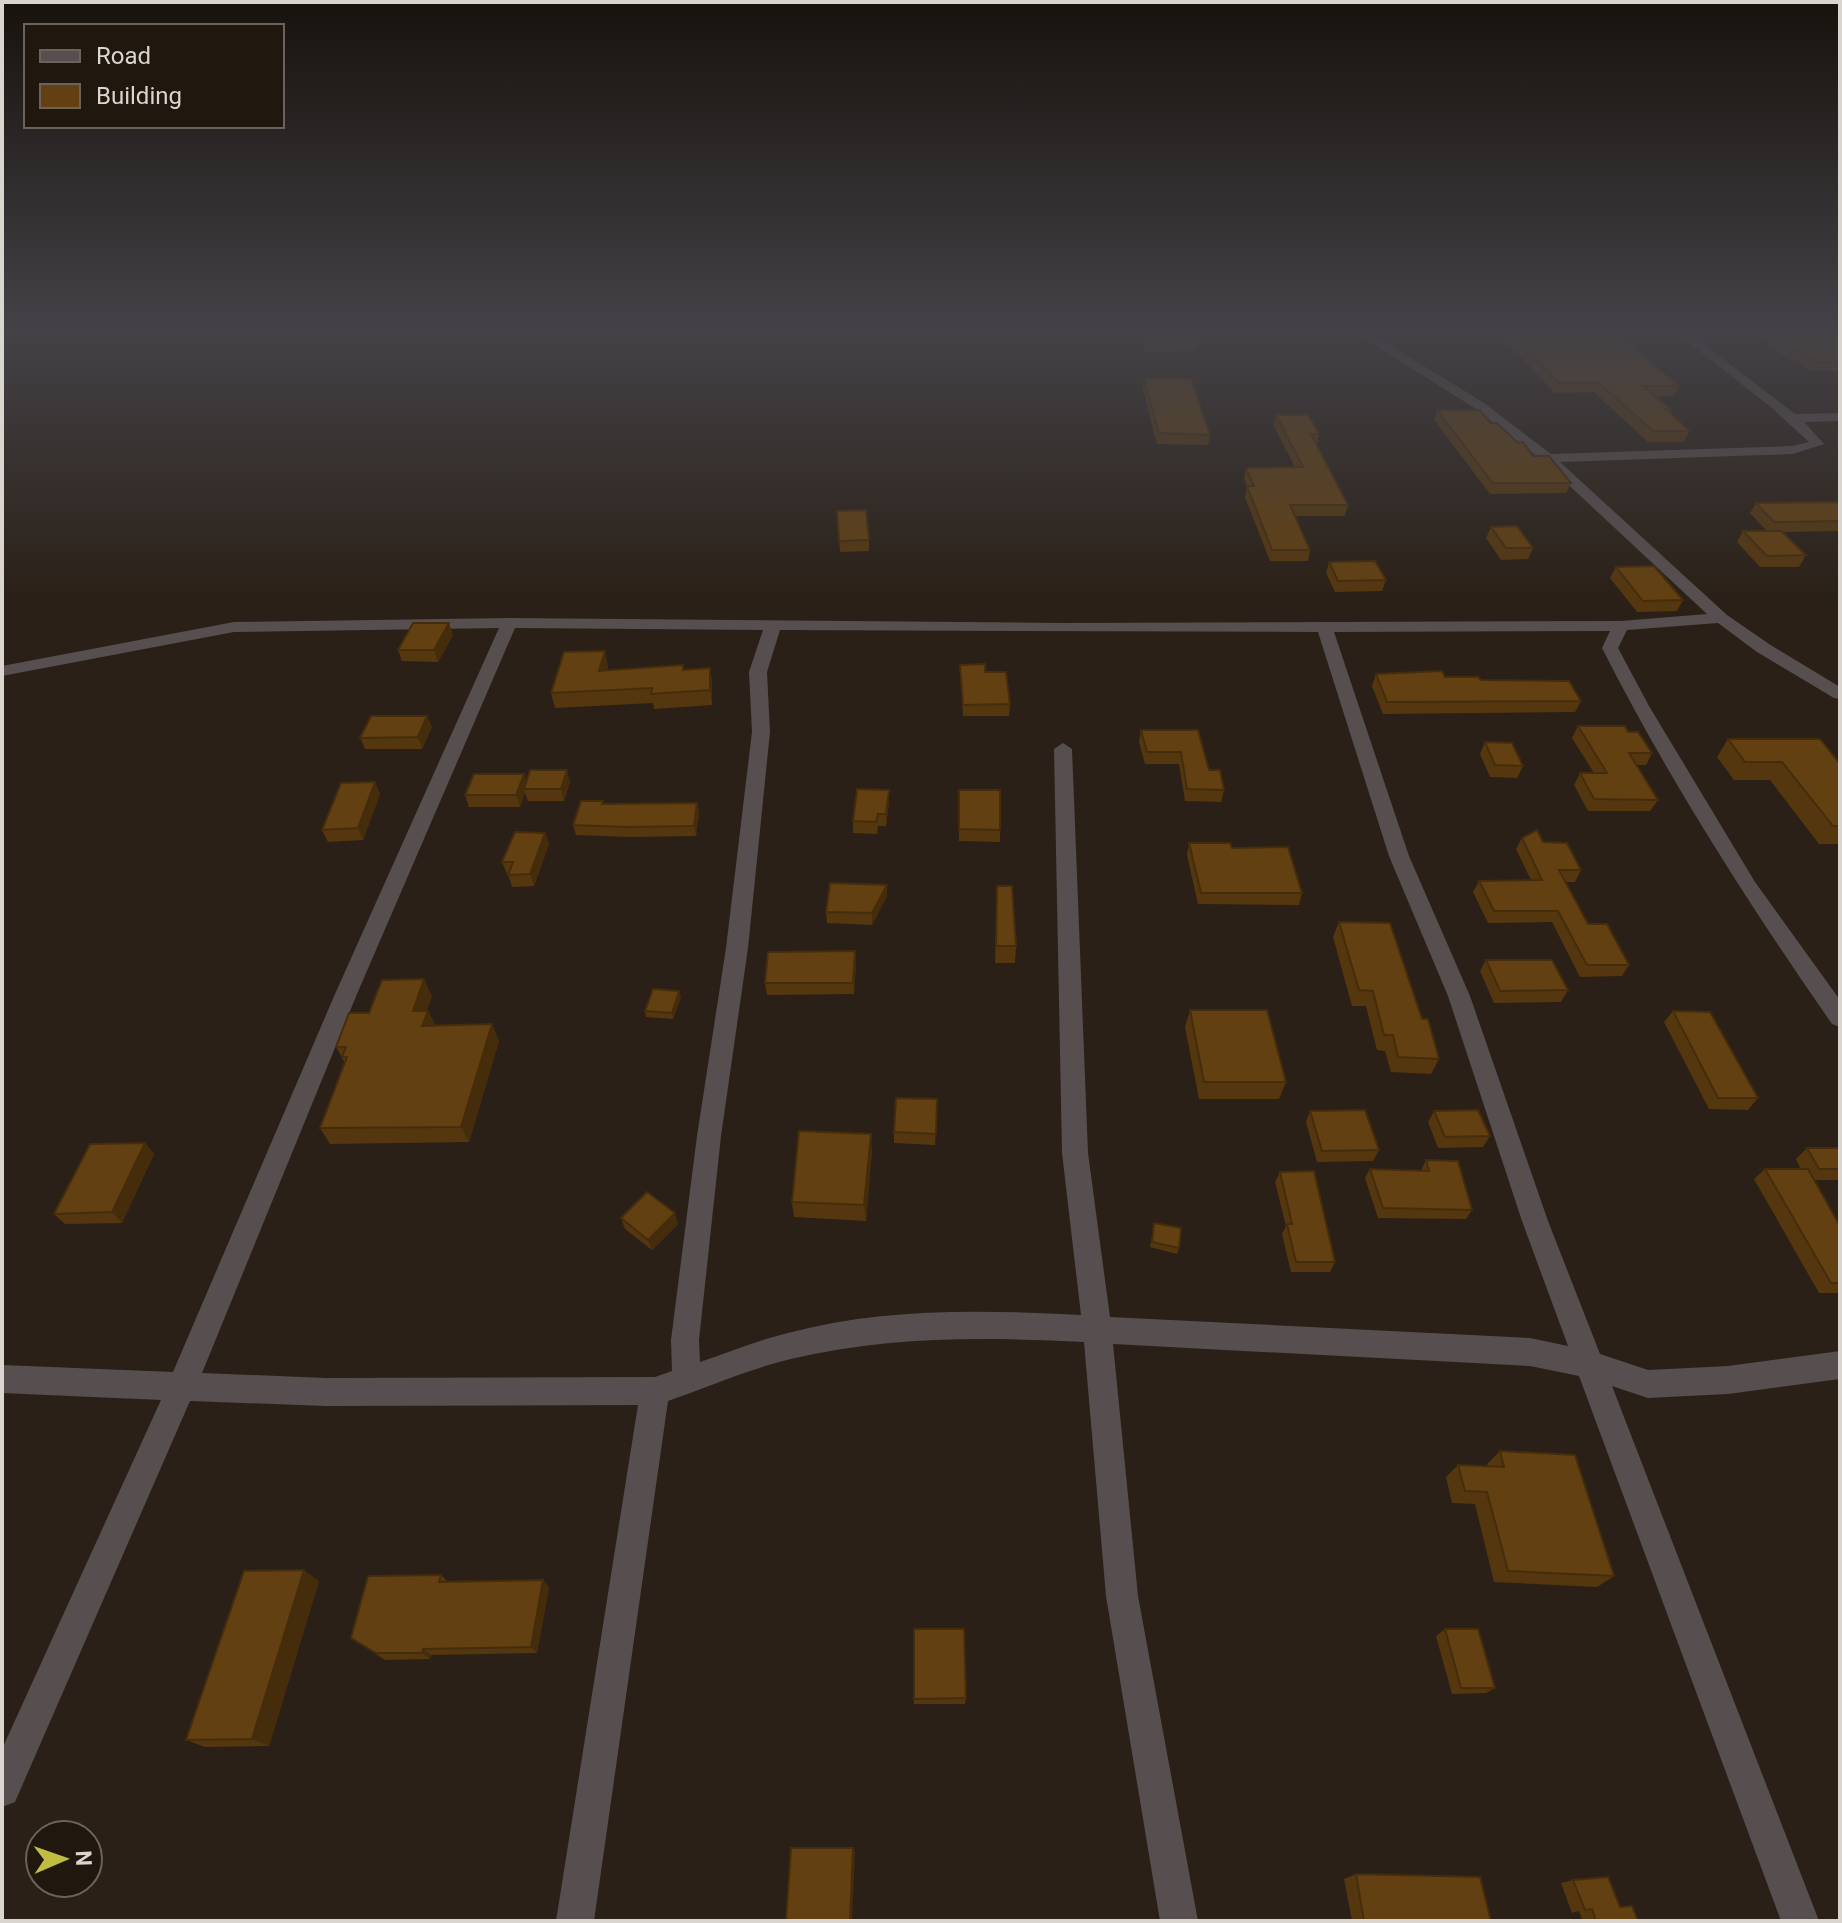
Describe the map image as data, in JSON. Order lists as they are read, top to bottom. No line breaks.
{"legend":["Road","Building"],"north":"right"}
